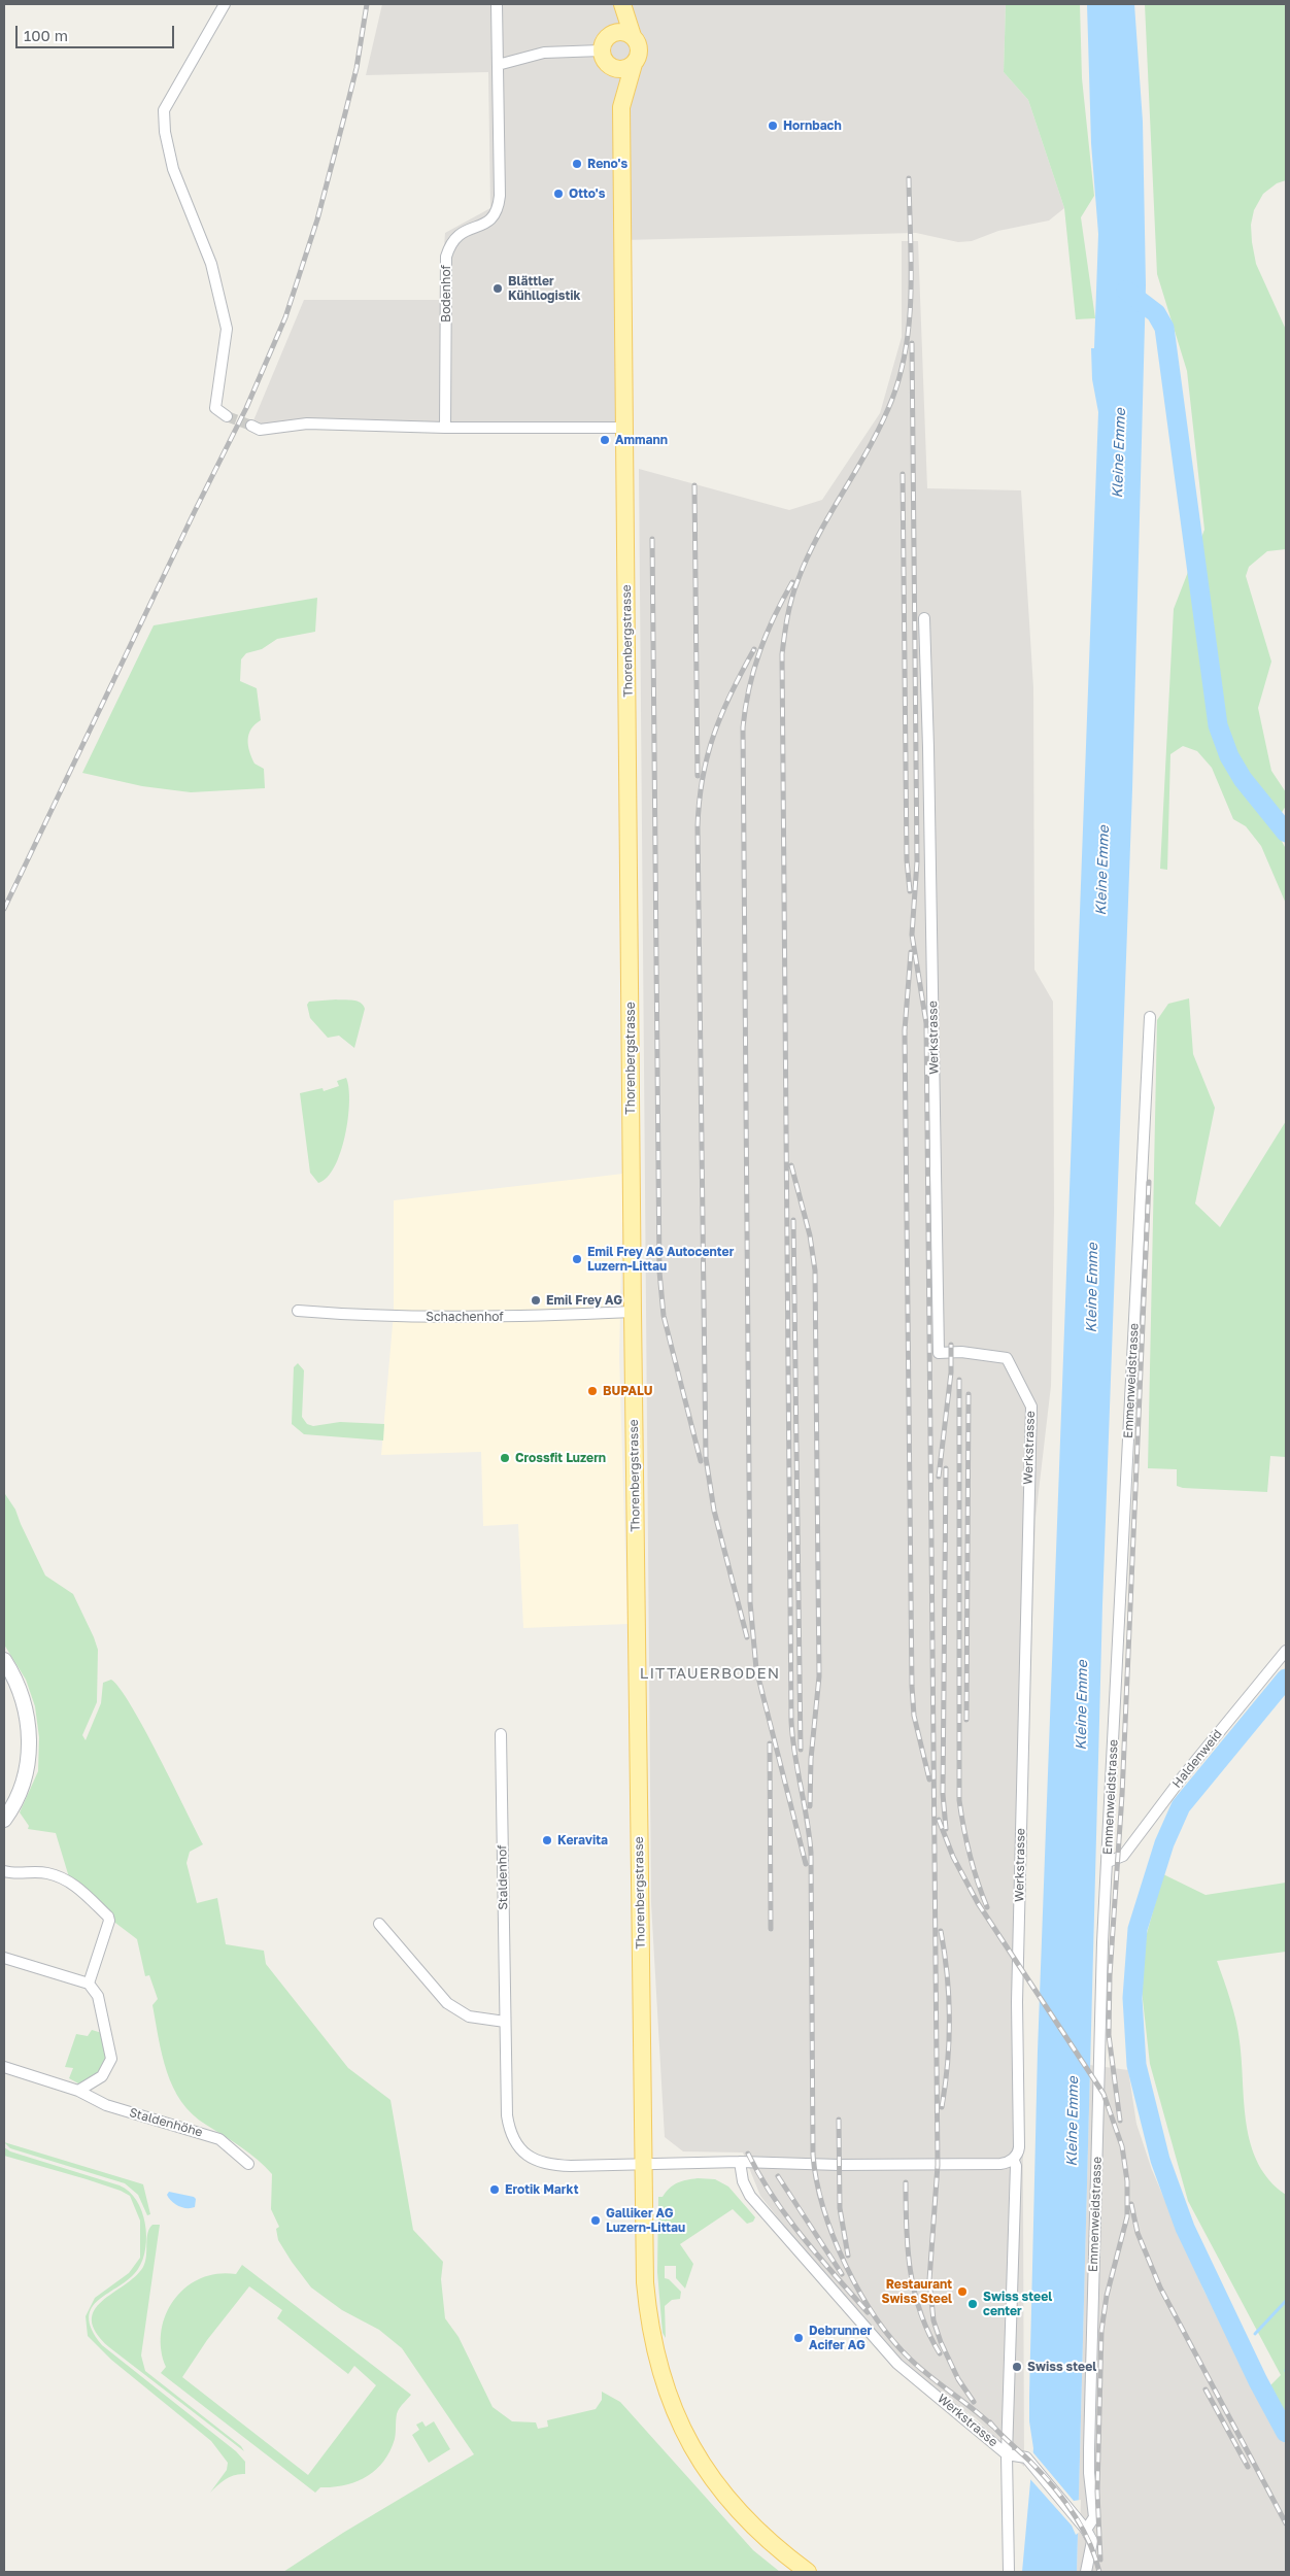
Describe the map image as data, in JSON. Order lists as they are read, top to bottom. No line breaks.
{"streets":{"main road":["Thorenbergstrasse"],"street":["Bodenhof","Werkstrasse","Schachenhof","Emmenweidstrasse","Haldenweid","Staldenhof","Staldenhöhe"]},"crossings":[["Thorenbergstrasse","Schachenhof"],["Thorenbergstrasse","Staldenhof"],["Emmenweidstrasse","Haldenweid"]],"districts":["LITTAUERBODEN"],"water":["Kleine Emme"],"places":["Hornbach","Reno's","Otto's","Blättler Kühllogistik","Ammann","Emil Frey AG Autocenter Luzern-Littau","Emil Frey AG","BUPALU","Crossfit Luzern","Keravita","Erotik Markt","Galliker AG Luzern-Littau","Restaurant Swiss Steel","Swiss steel center","Debrunner Acifer AG","Swiss steel"],"scale_bar":"100 m"}
